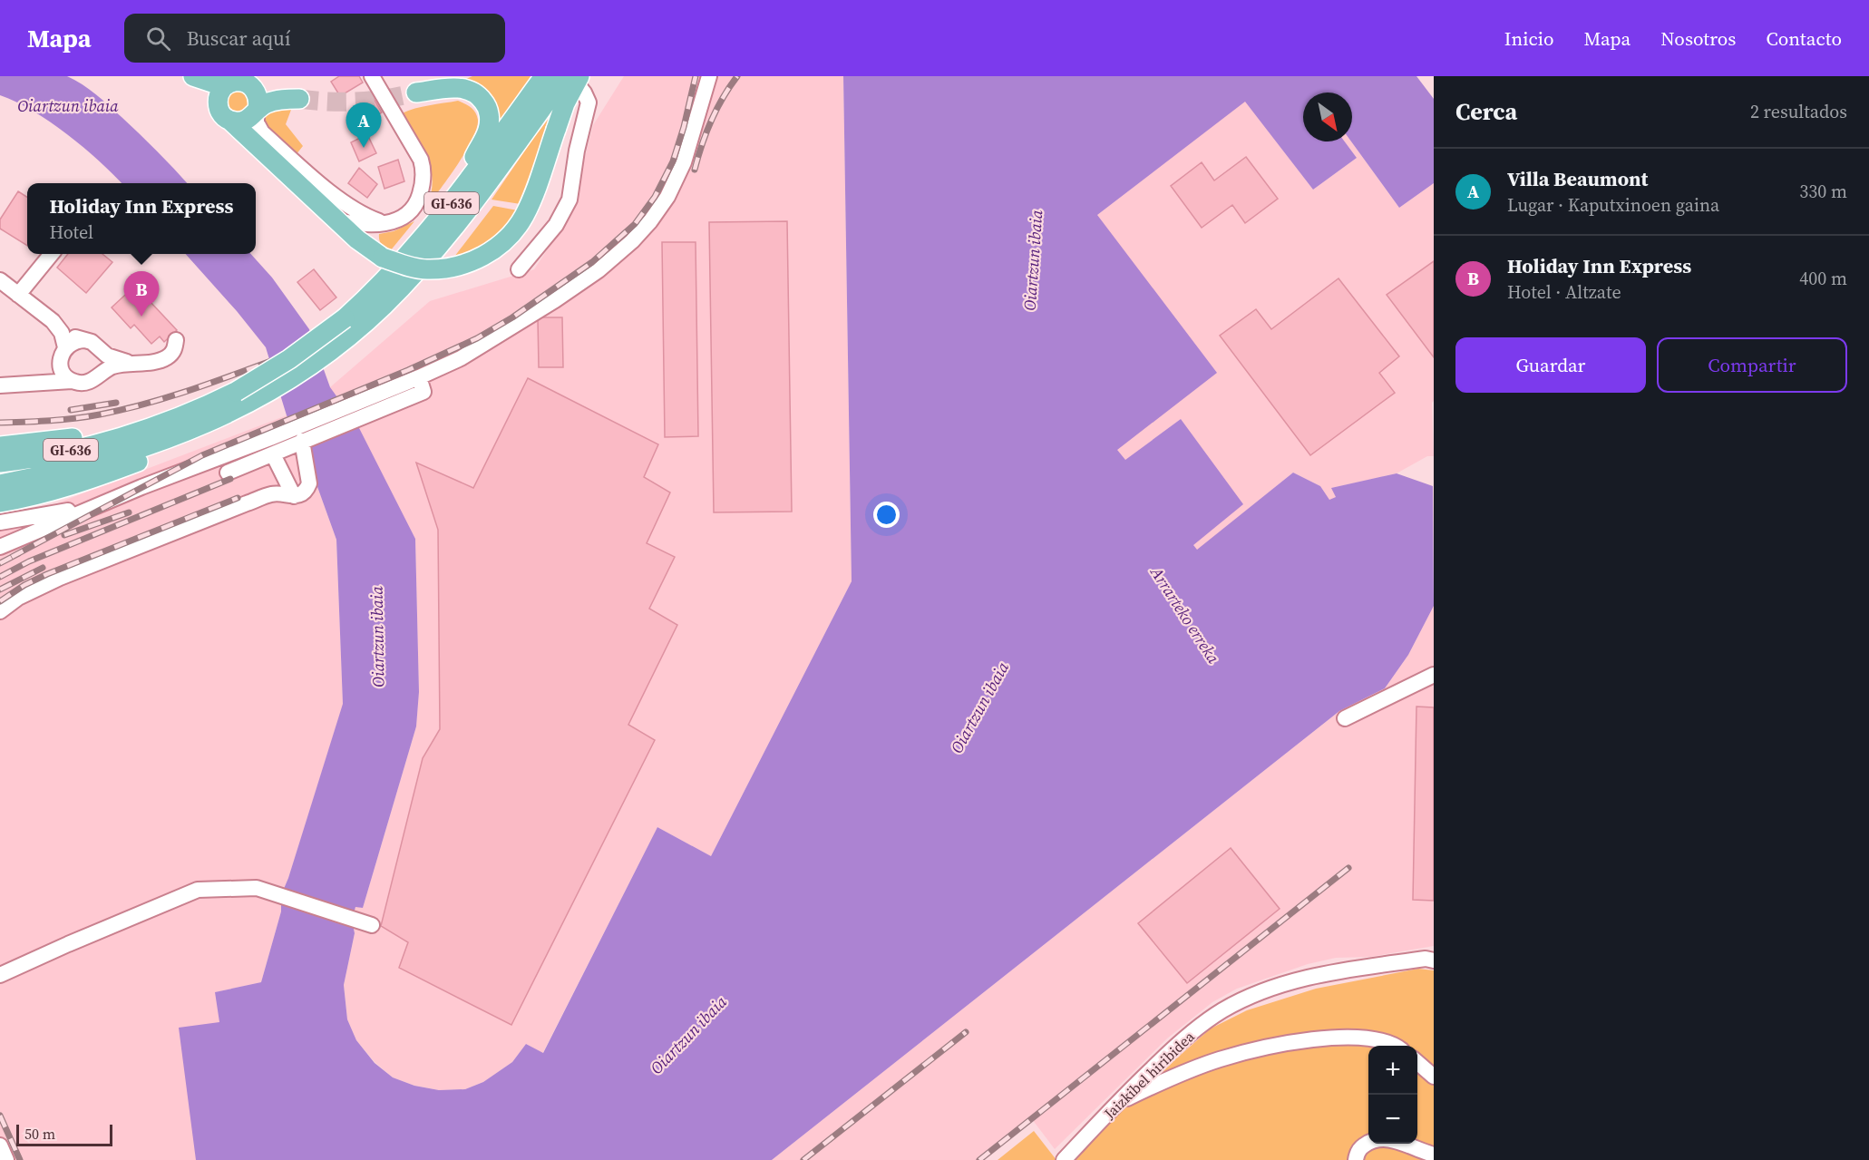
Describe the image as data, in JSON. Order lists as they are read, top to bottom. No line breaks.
{"streets":{"main road":["GI-636"],"street":["Jaizkibel hiribidea"]},"water":["Oiartzun ibaia","Arrarteko erreka"],"scale_bar":"50 m","north":"bottom right","page":{"header":"Mapa","search":"Buscar aquí","nav":["Inicio","Mapa","Nosotros","Contacto"],"heading":["Cerca","2 resultados"],"pins":["A","B"],"list":[{"mark":"A","name":"Villa Beaumont","note":"Lugar · Kaputxinoen gaina","value":"330 m"},{"mark":"B","name":"Holiday Inn Express","note":"Hotel · Altzate","value":"400 m"}],"popup":["Holiday Inn Express","Hotel"],"buttons":["Guardar","Compartir"],"map_buttons":["+","−"],"scale":"50 m"}}
